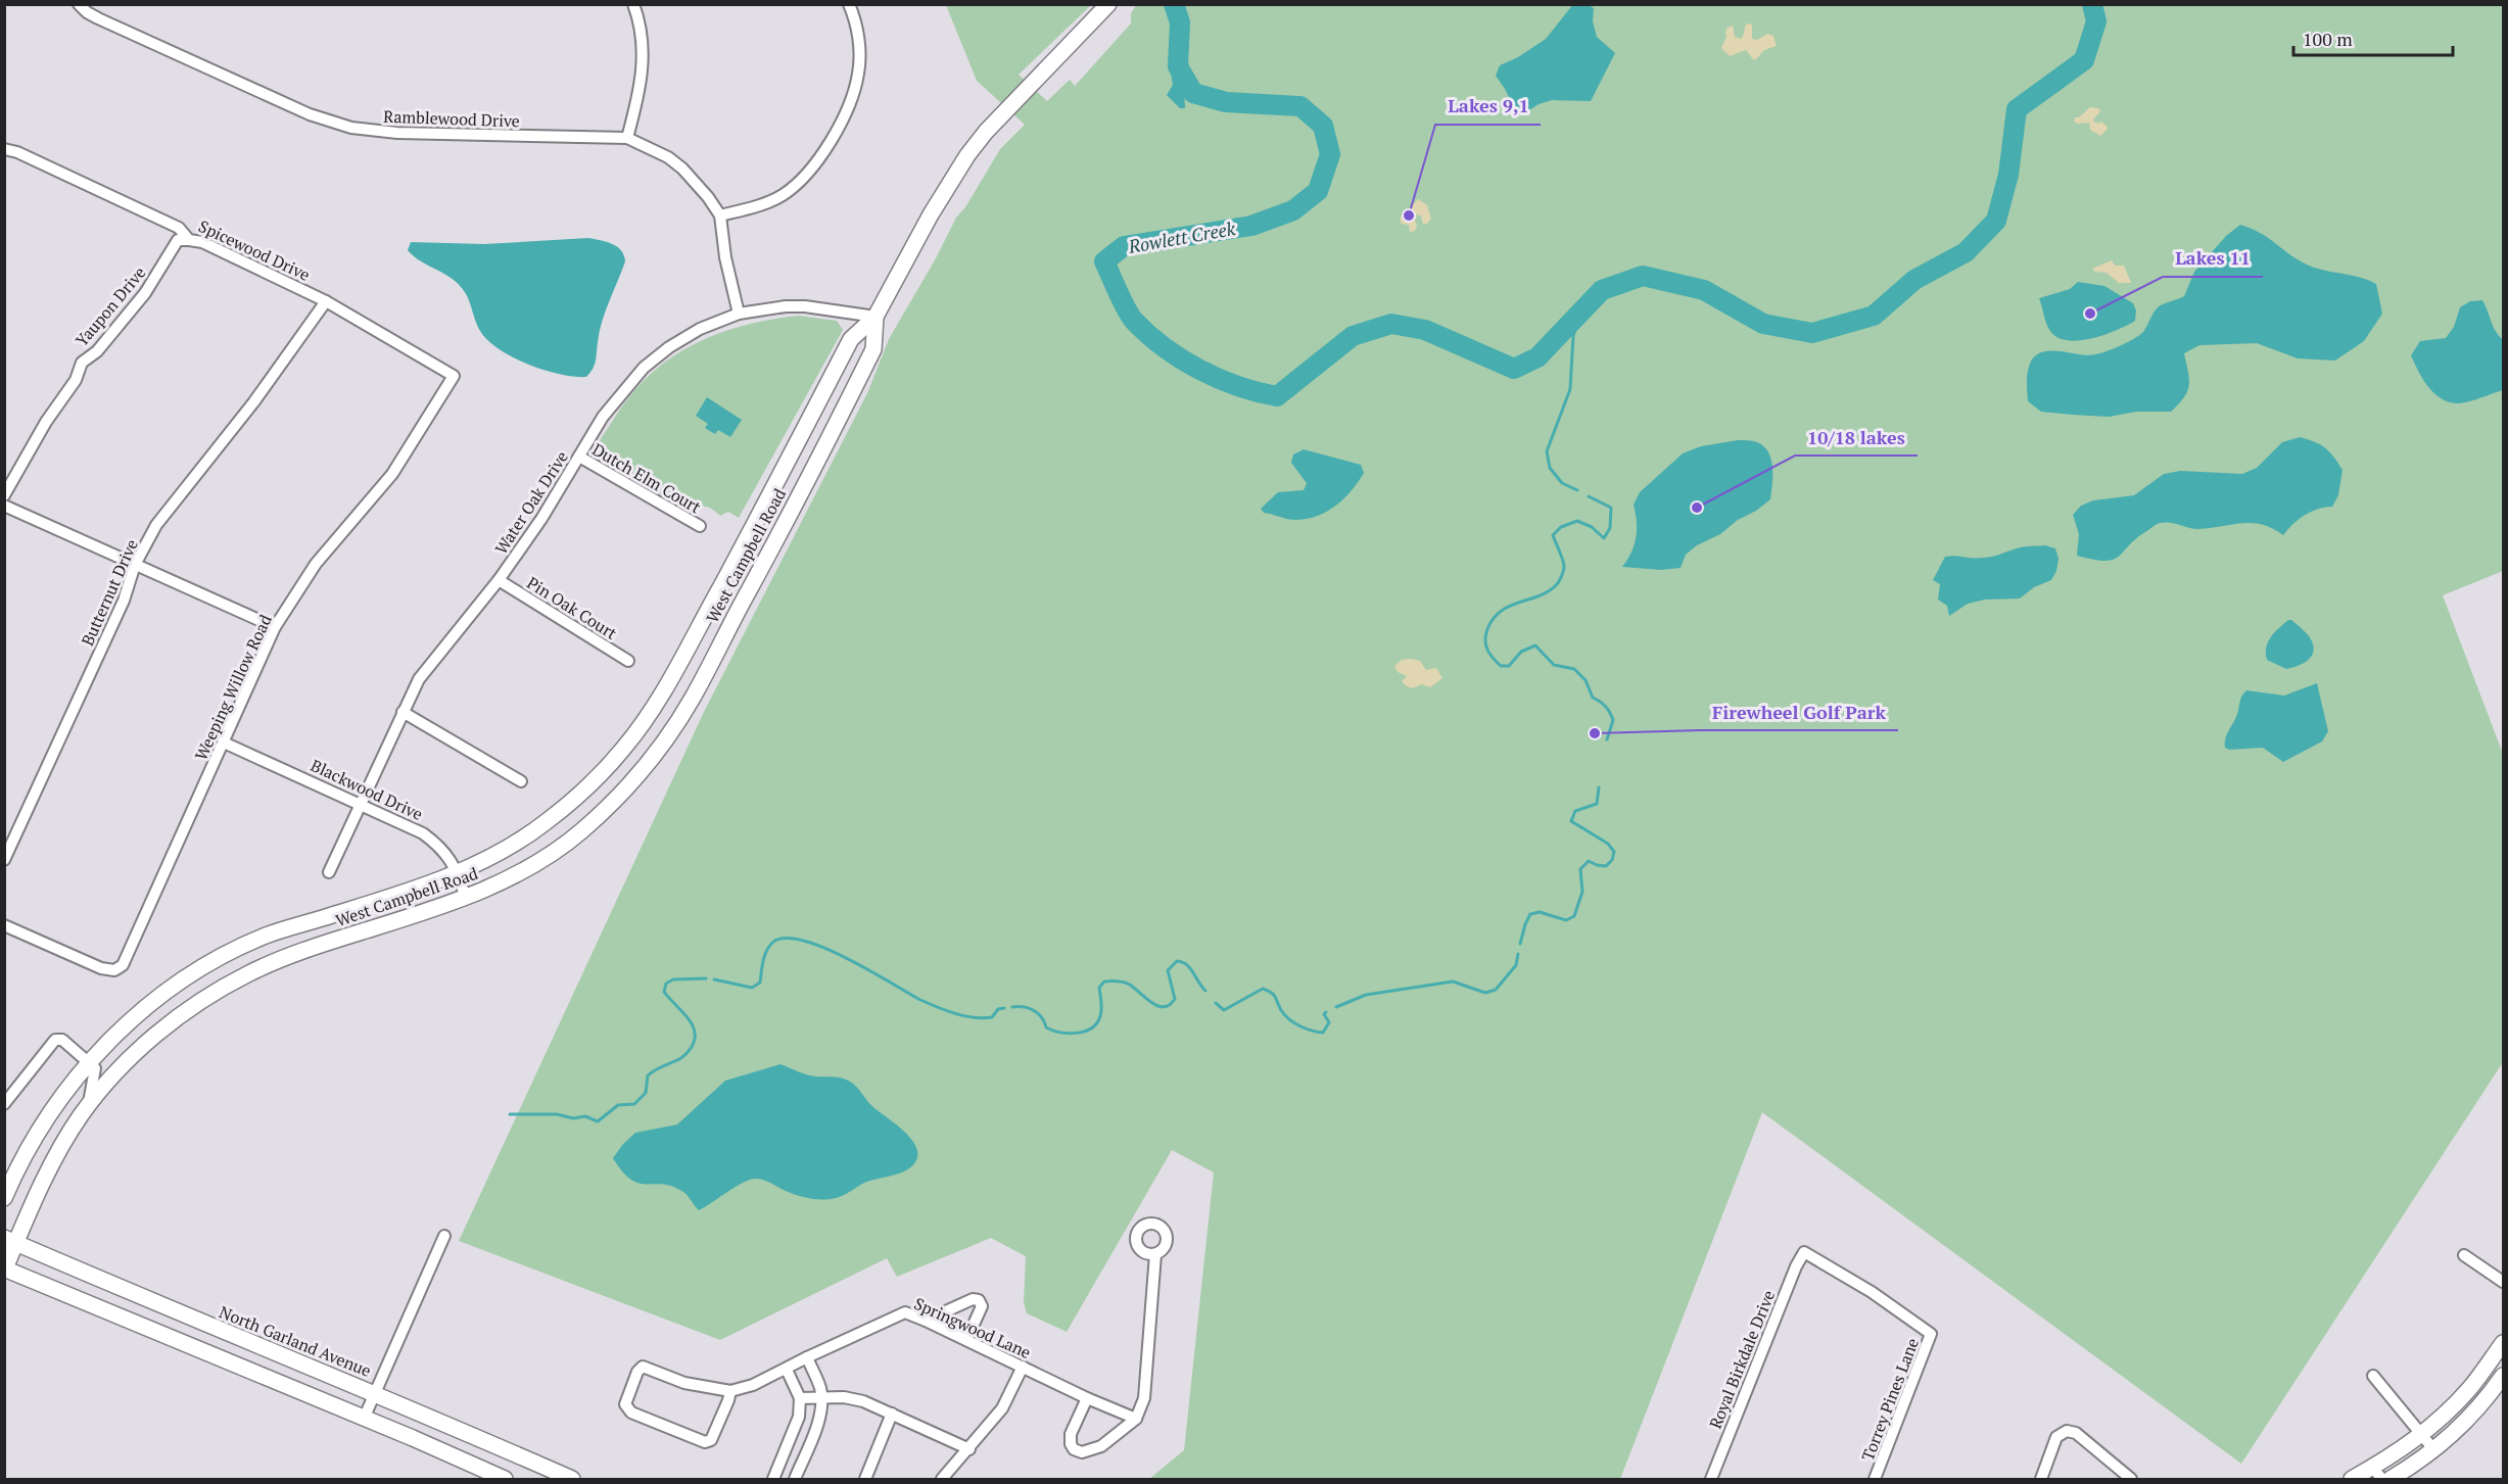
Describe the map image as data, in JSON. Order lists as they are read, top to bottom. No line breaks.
{"streets":{"main road":["West Campbell Road","North Garland Avenue"],"street":["Ramblewood Drive","Spicewood Drive","Yaupon Drive","Dutch Elm Court","Water Oak Drive","Butternut Drive","Pin Oak Court","Weeping Willow Road","Blackwood Drive","Springwood Lane","Royal Birkdale Drive","Torrey Pines Lane"]},"crossings":[["Ramblewood Drive","Water Oak Drive"],["Spicewood Drive","Yaupon Drive"],["Spicewood Drive","Butternut Drive"],["Spicewood Drive","Weeping Willow Road"],["Dutch Elm Court","Water Oak Drive"],["Water Oak Drive","West Campbell Road"],["Water Oak Drive","Pin Oak Court"],["Water Oak Drive","Blackwood Drive"],["West Campbell Road","Blackwood Drive"],["West Campbell Road","North Garland Avenue"],["Weeping Willow Road","Blackwood Drive"],["Royal Birkdale Drive","Torrey Pines Lane"]],"water":["Rowlett Creek"],"places":["Lakes 9,1","Lakes 11","10/18 lakes","Firewheel Golf Park"],"scale_bar":"100 m"}
